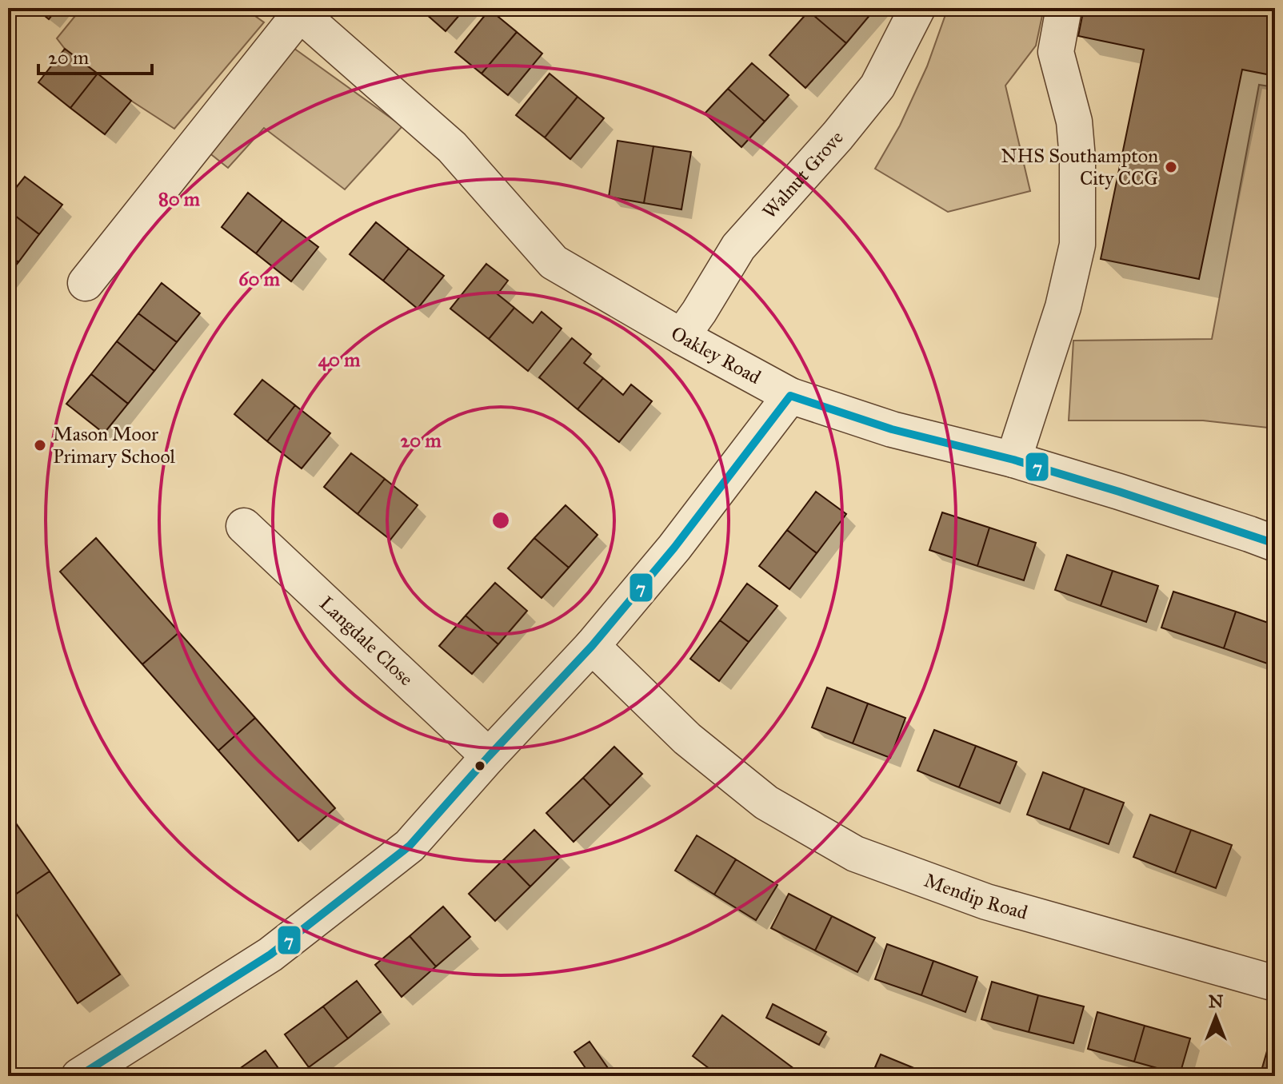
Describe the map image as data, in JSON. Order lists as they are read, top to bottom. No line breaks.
{"streets":{"street":["Walnut Grove","Oakley Road","Langdale Close","Mendip Road"]},"crossings":[["Walnut Grove","Oakley Road"]],"places":["NHS Southampton City CCG","Mason Moor Primary School"],"lines":["transit line 7"],"scale_bar":"20 m","north":"top","rings":["80 m","60 m","40 m","20 m"]}
